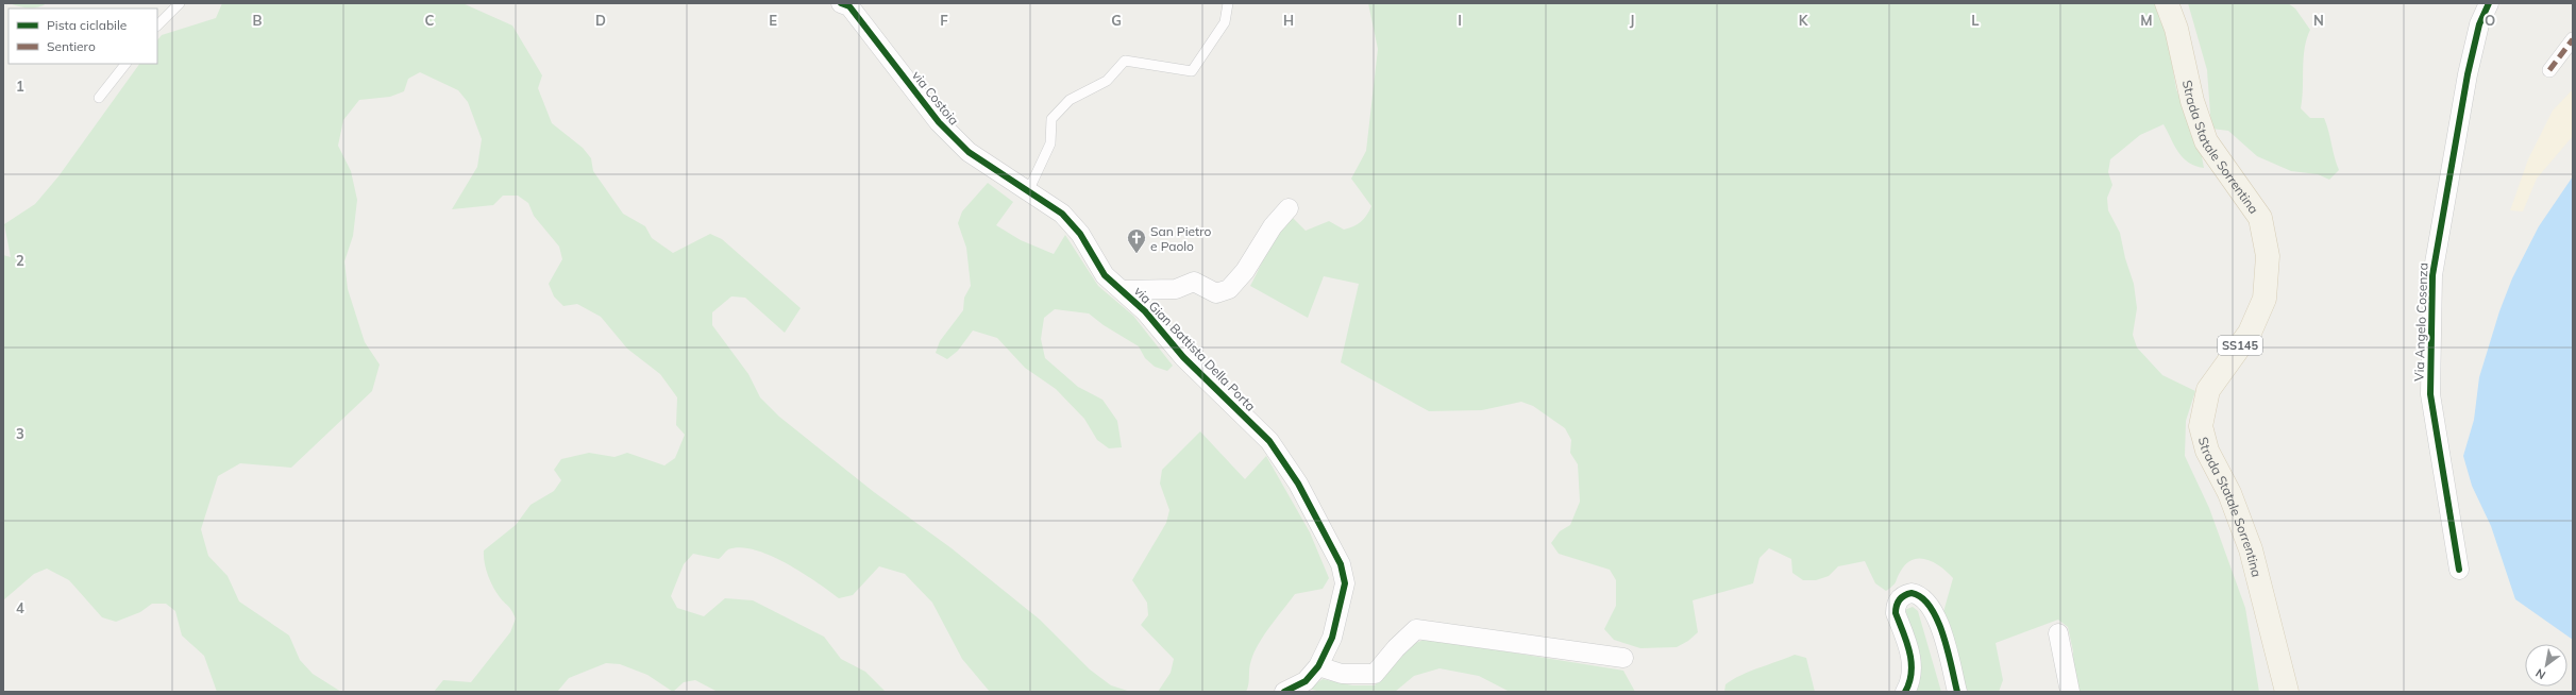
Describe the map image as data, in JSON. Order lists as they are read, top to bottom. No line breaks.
{"streets":{"main road":["Strada Statale Sorrentina","SS145"],"street":["via Costoia","Via Angelo Cosenza","via Gian Battista Della Porta"]},"crossings":[["via Costoia","via Gian Battista Della Porta"]],"places":{"church":["San Pietro e Paolo"]},"legend":["Pista ciclabile","Sentiero"],"north":"bottom left","grid":{"columns":["B","C","D","E","F","G","H","I","J","K","L","M","N","O"],"rows":["1","2","3","4"]}}
